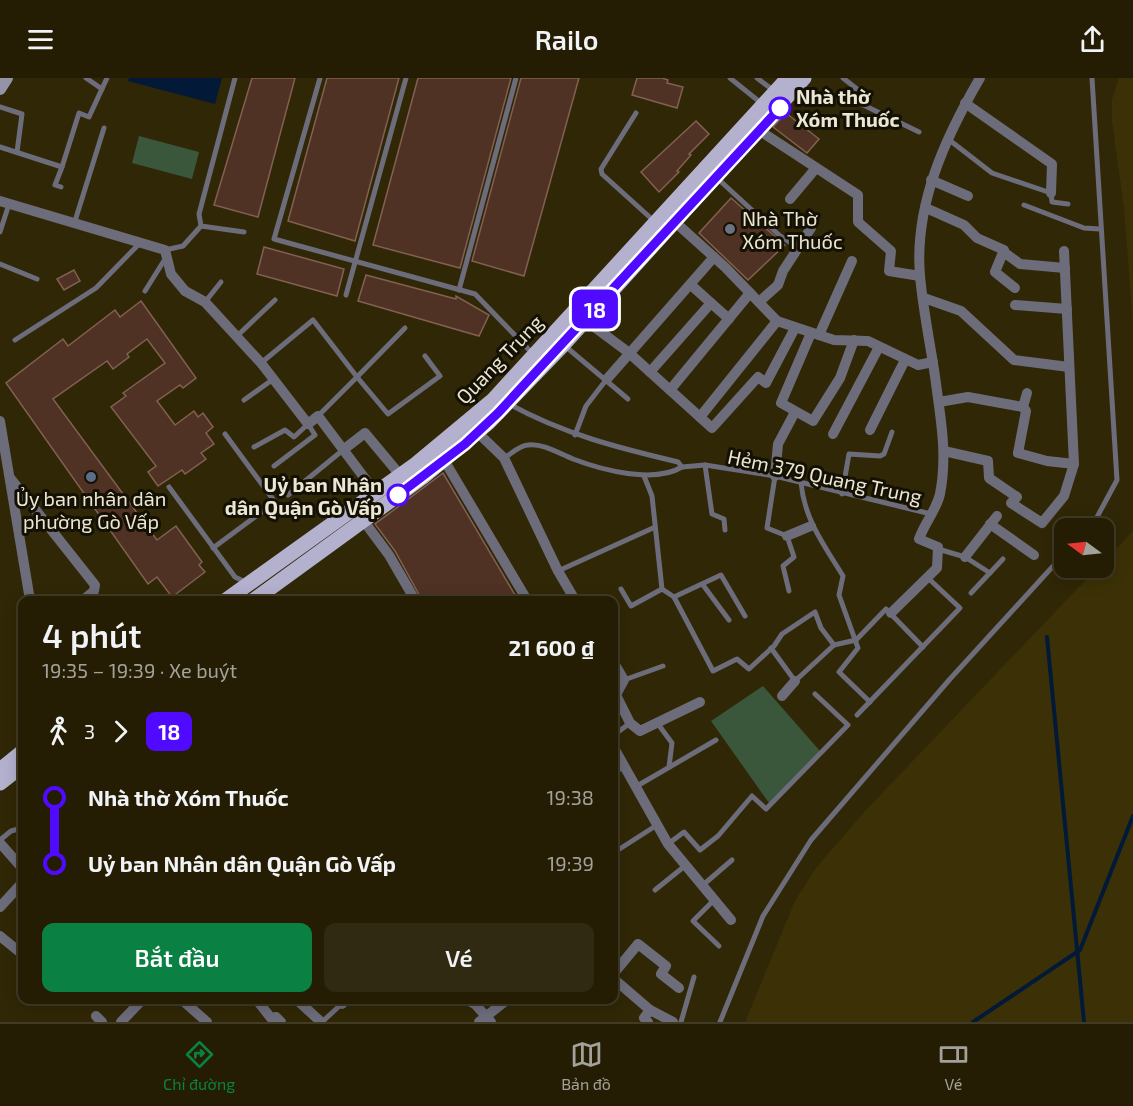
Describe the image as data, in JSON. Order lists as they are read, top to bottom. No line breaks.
{"streets":{"main road":["Quang Trung"],"lane":["Hẻm 379 Quang Trung"]},"crossings":[["Quang Trung","Hẻm 379 Quang Trung"]],"places":["Nhà thờ Xóm Thuốc","Nhà Thờ Xóm Thuốc","Ủy ban nhân dân phường Gò Vấp","Uỷ ban Nhân dân Quận Gò Vấp"],"lines":["bus line 18"],"north":"left","page":{"header":"Railo","on_map":"18","heading":["4 phút","19:35 – 19:39 · Xe buýt","21 600 ₫"],"legs":["3","18"],"list":[{"name":"Nhà thờ Xóm Thuốc","value":"19:38"},{"name":"Uỷ ban Nhân dân Quận Gò Vấp","value":"19:39"}],"buttons":["Bắt đầu","Vé"],"tabs":["Chỉ đường","Bản đồ","Vé"]}}
